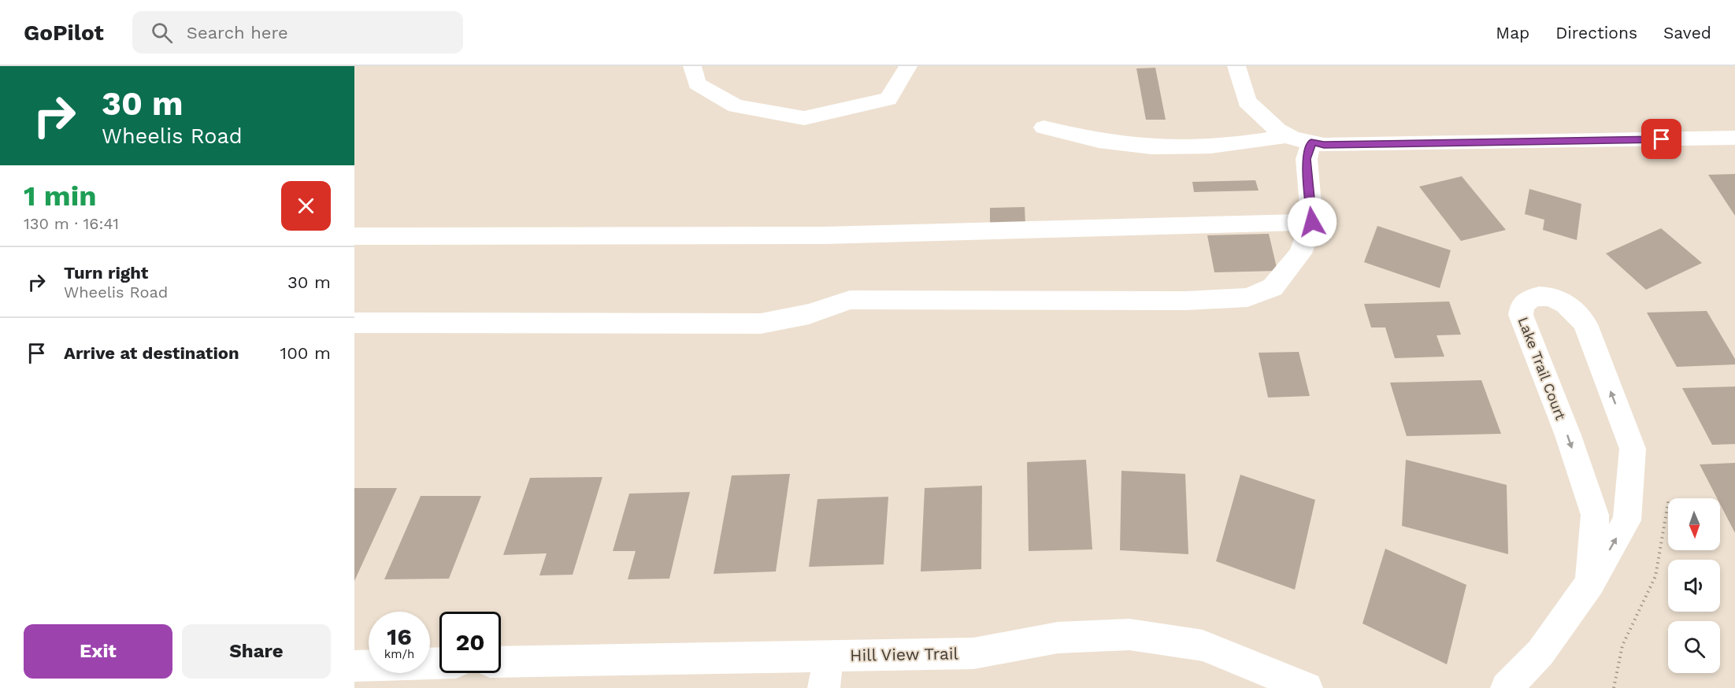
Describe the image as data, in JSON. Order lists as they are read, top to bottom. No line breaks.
{"streets":{"street":["Lake Trail Court","Hill View Trail"]},"north":"bottom","page":{"header":"GoPilot","search":"Search here","nav":["Map","Directions","Saved"],"turn":["30 m","Wheelis Road"],"heading":["1 min","130 m · 16:41"],"list":[{"name":"Turn right","note":"Wheelis Road","value":"30 m"},{"name":"Arrive at destination","value":"100 m"}],"speed":"16 km/h","limit":"20","buttons":["Exit","Share"]}}
